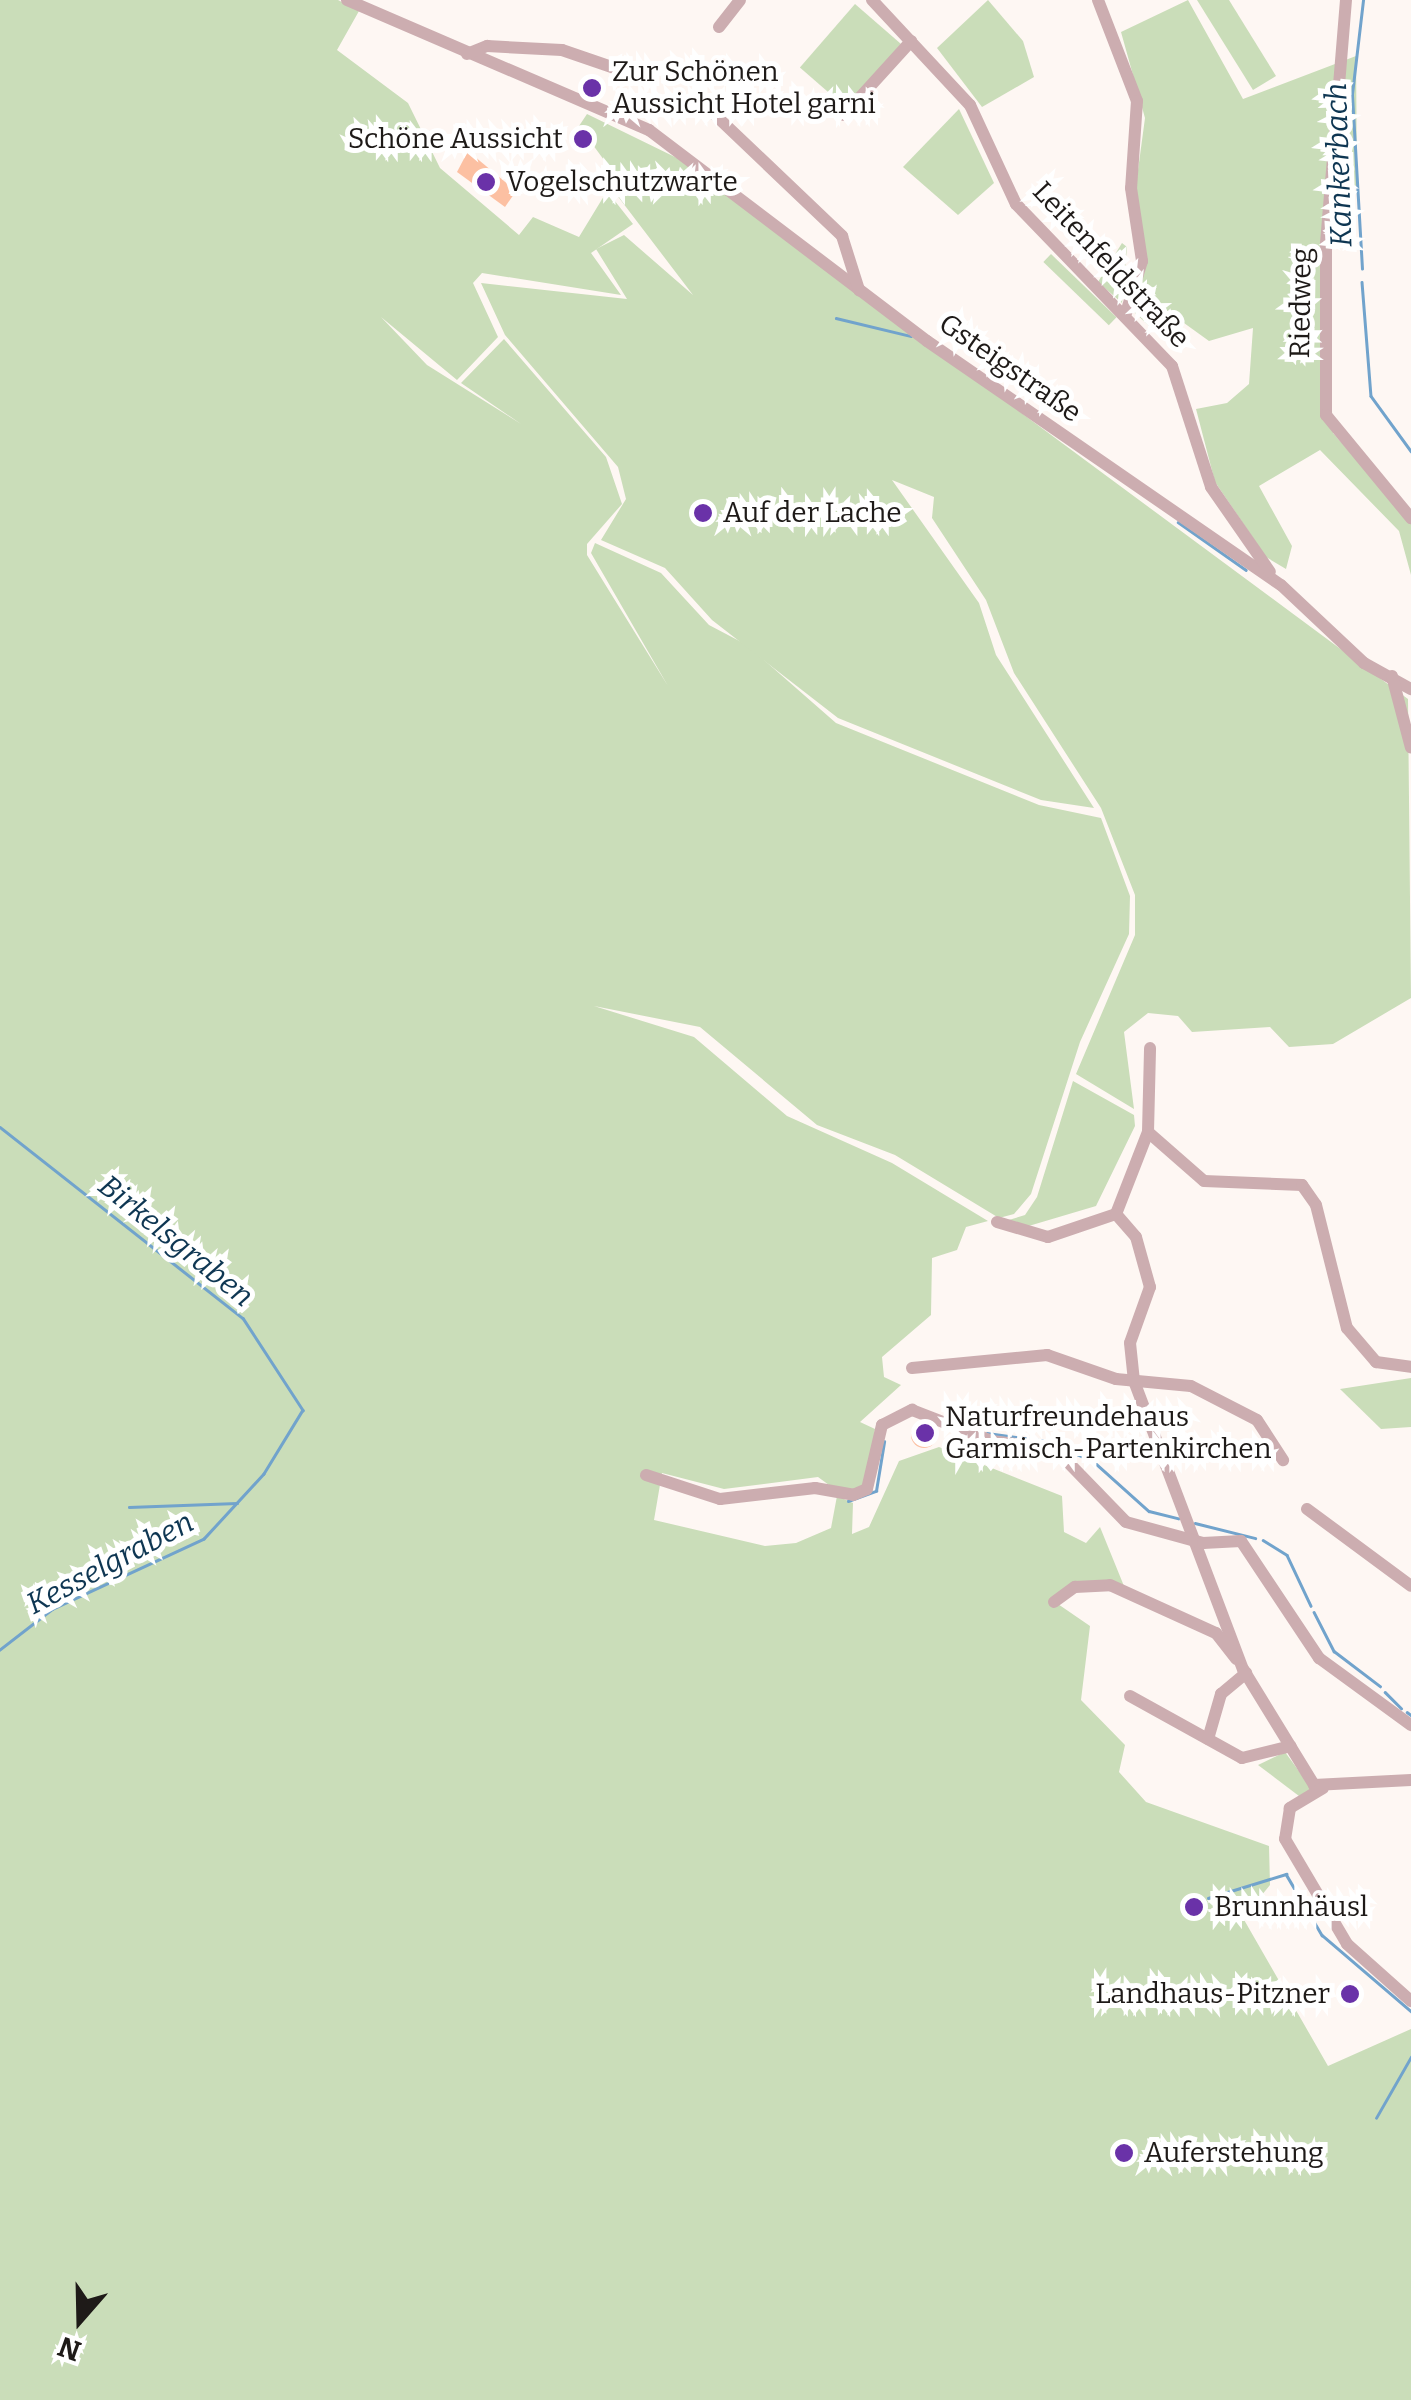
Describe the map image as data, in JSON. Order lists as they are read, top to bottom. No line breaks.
{"streets":{"street":["Leitenfeldstraße","Riedweg","Gsteigstraße"]},"crossings":[["Leitenfeldstraße","Gsteigstraße"]],"water":["Kankerbach","Birkelsgraben","Kesselgraben"],"places":["Zur Schönen Aussicht Hotel garni","Schöne Aussicht","Vogelschutzwarte","Auf der Lache","Naturfreundehaus Garmisch-Partenkirchen","Brunnhäusl","Landhaus-Pitzner","Auferstehung"],"north":"bottom"}
